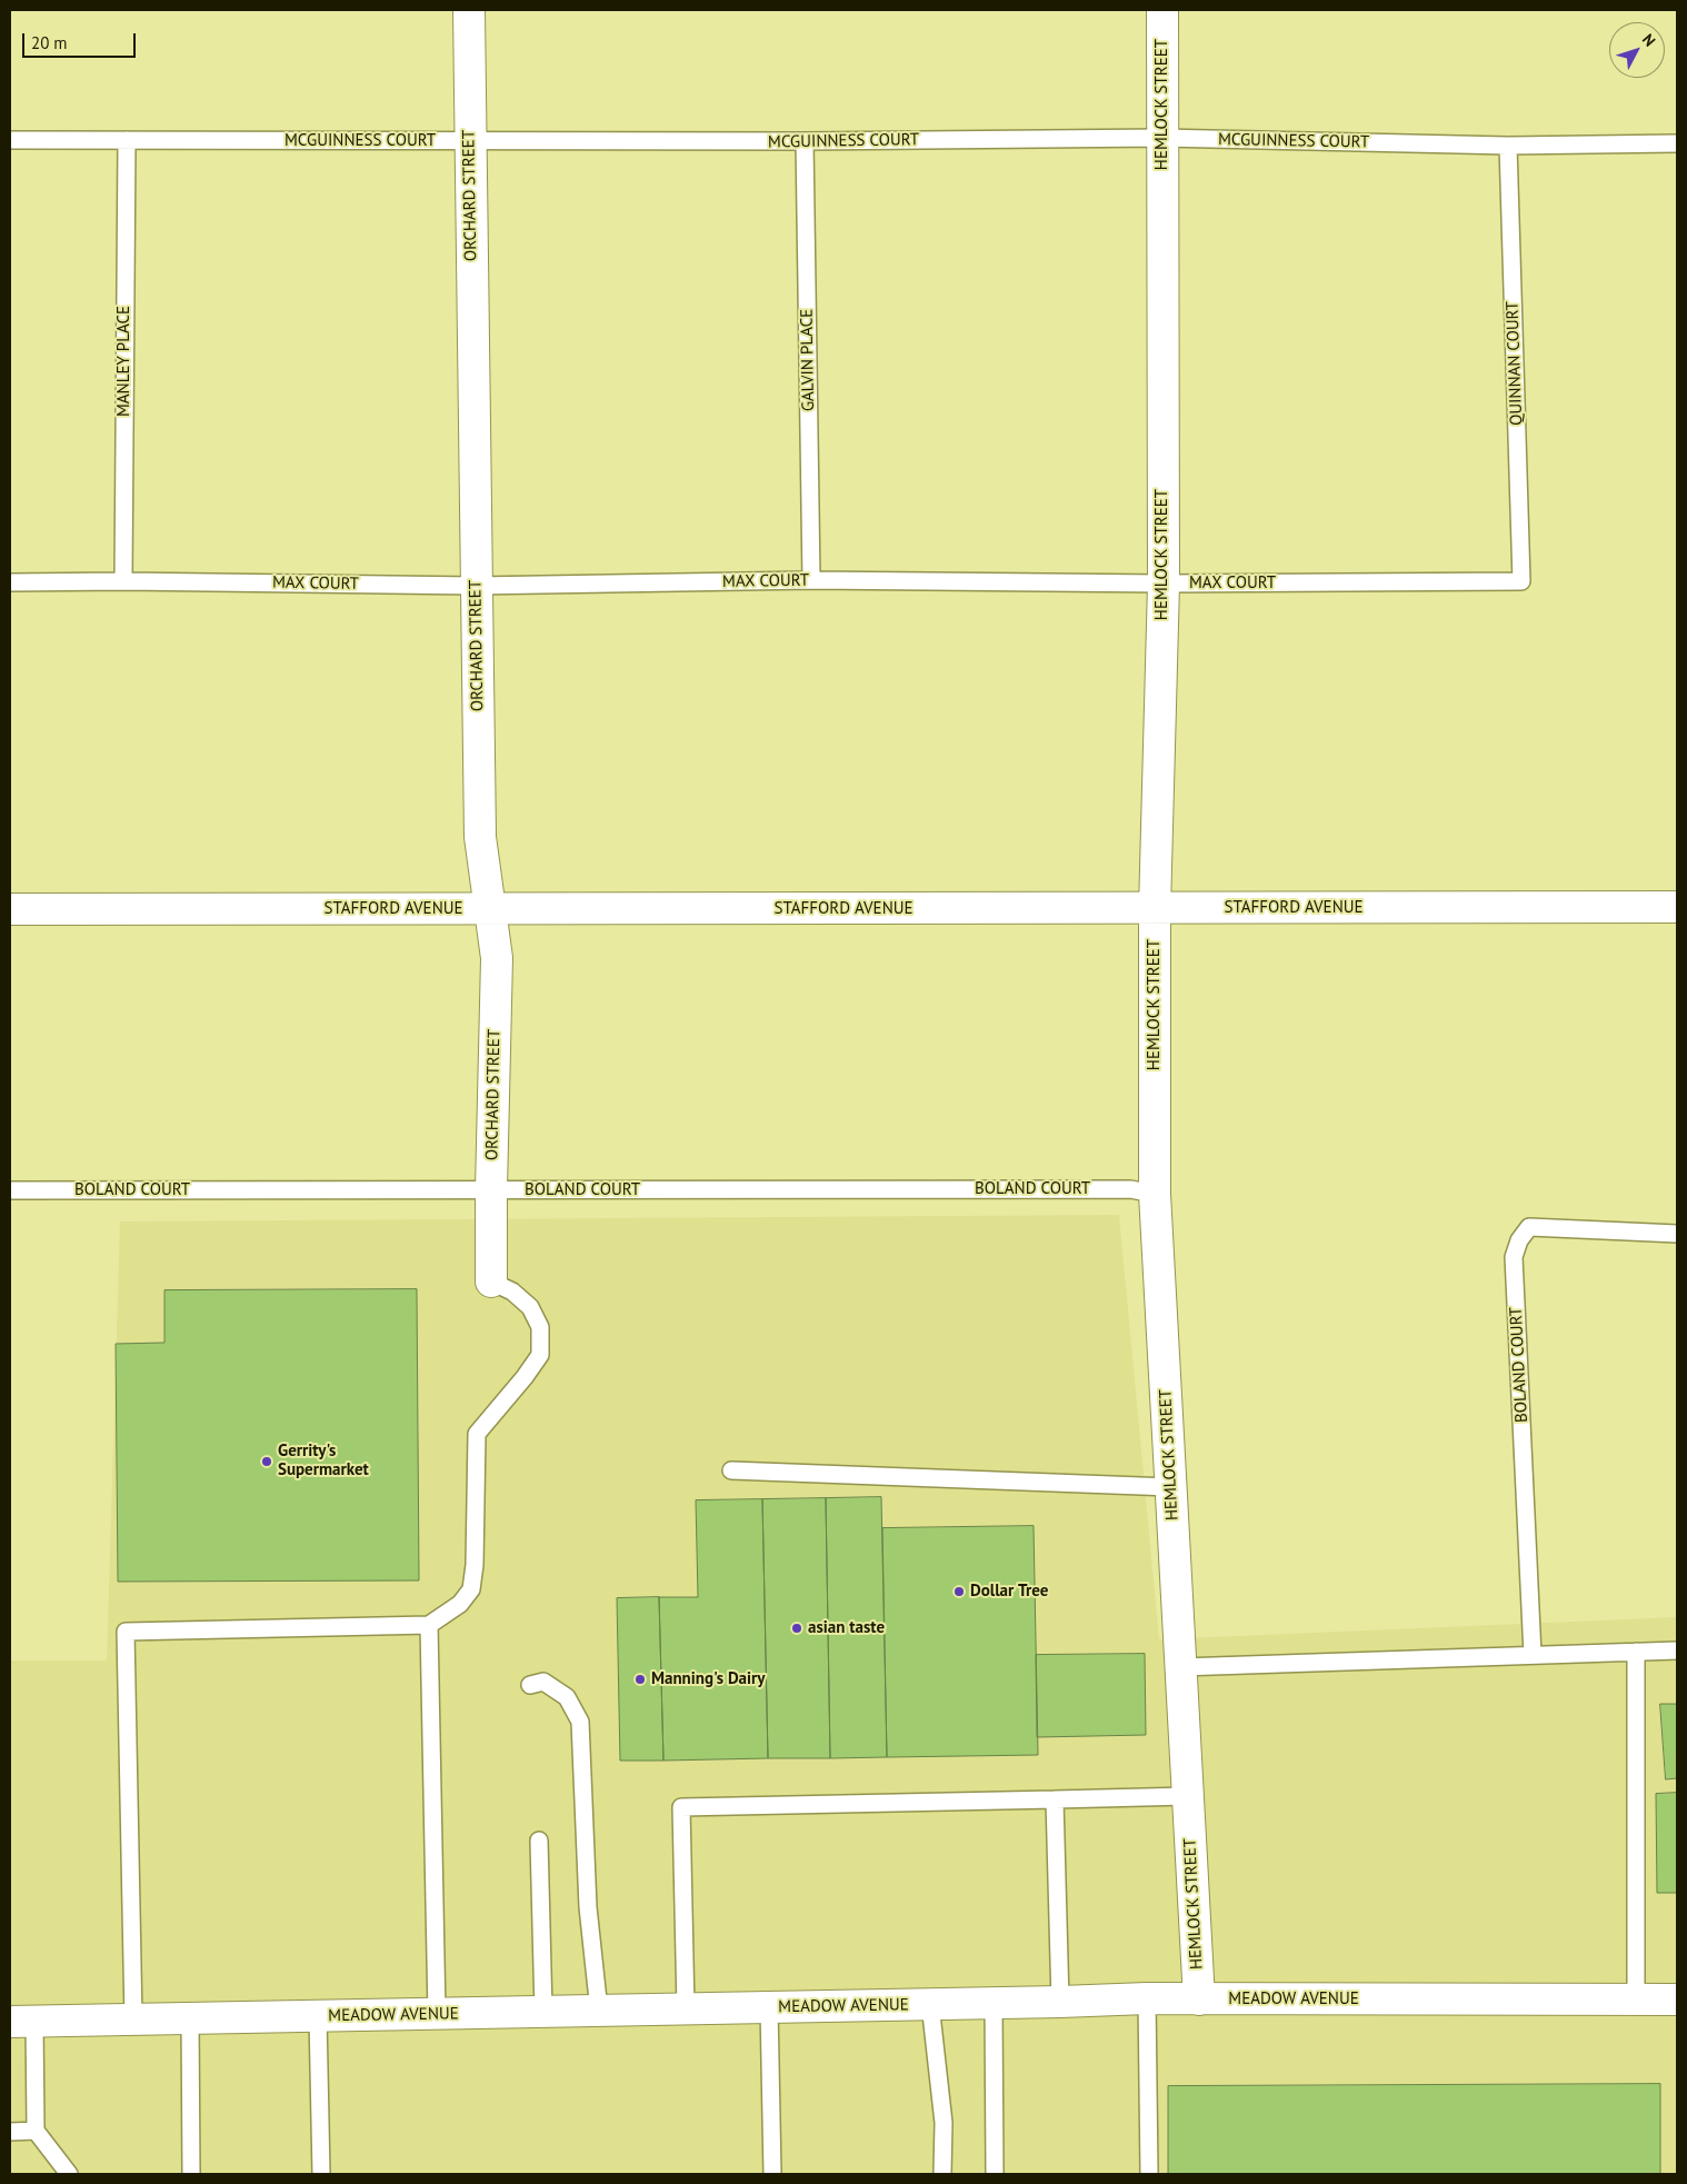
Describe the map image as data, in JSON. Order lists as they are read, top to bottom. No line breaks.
{"streets":{"street":["HEMLOCK STREET","ORCHARD STREET","STAFFORD AVENUE","MEADOW AVENUE"],"lane":["MCGUINNESS COURT","GALVIN PLACE","MANLEY PLACE","QUINNAN COURT","MAX COURT","BOLAND COURT"]},"crossings":[["HEMLOCK STREET","MCGUINNESS COURT"],["HEMLOCK STREET","MAX COURT"],["HEMLOCK STREET","STAFFORD AVENUE"],["HEMLOCK STREET","BOLAND COURT"],["HEMLOCK STREET","MEADOW AVENUE"],["MCGUINNESS COURT","ORCHARD STREET"],["MCGUINNESS COURT","GALVIN PLACE"],["MCGUINNESS COURT","MANLEY PLACE"],["MCGUINNESS COURT","QUINNAN COURT"],["ORCHARD STREET","MAX COURT"],["ORCHARD STREET","STAFFORD AVENUE"],["ORCHARD STREET","BOLAND COURT"],["GALVIN PLACE","MAX COURT"],["MANLEY PLACE","MAX COURT"],["QUINNAN COURT","MAX COURT"]],"places":["Gerrity's Supermarket","Dollar Tree","asian taste","Manning's Dairy"],"scale_bar":"20 m","north":"top right"}
